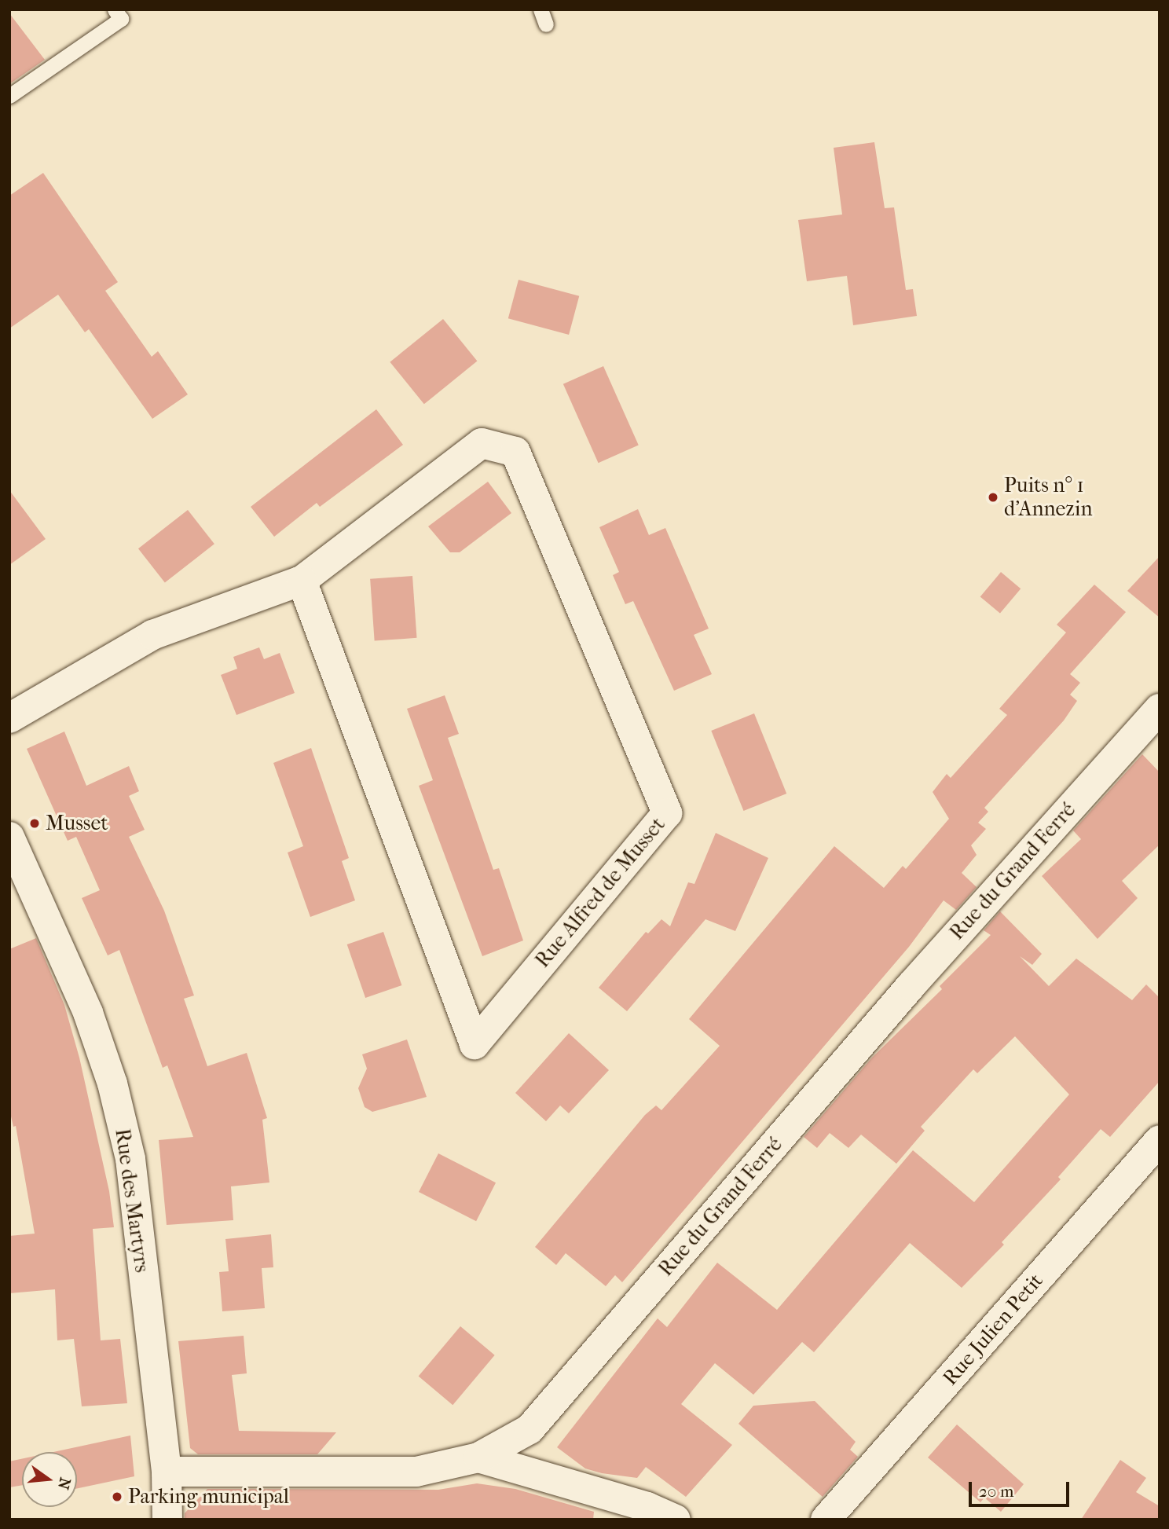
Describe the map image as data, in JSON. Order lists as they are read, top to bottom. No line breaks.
{"streets":{"street":["Rue du Grand Ferré","Rue Alfred de Musset","Rue des Martyrs","Rue Julien Petit"]},"crossings":[["Rue du Grand Ferré","Rue des Martyrs"]],"places":["Puits n° 1 d'Annezin","Musset","Parking municipal"],"scale_bar":"20 m","north":"right"}
